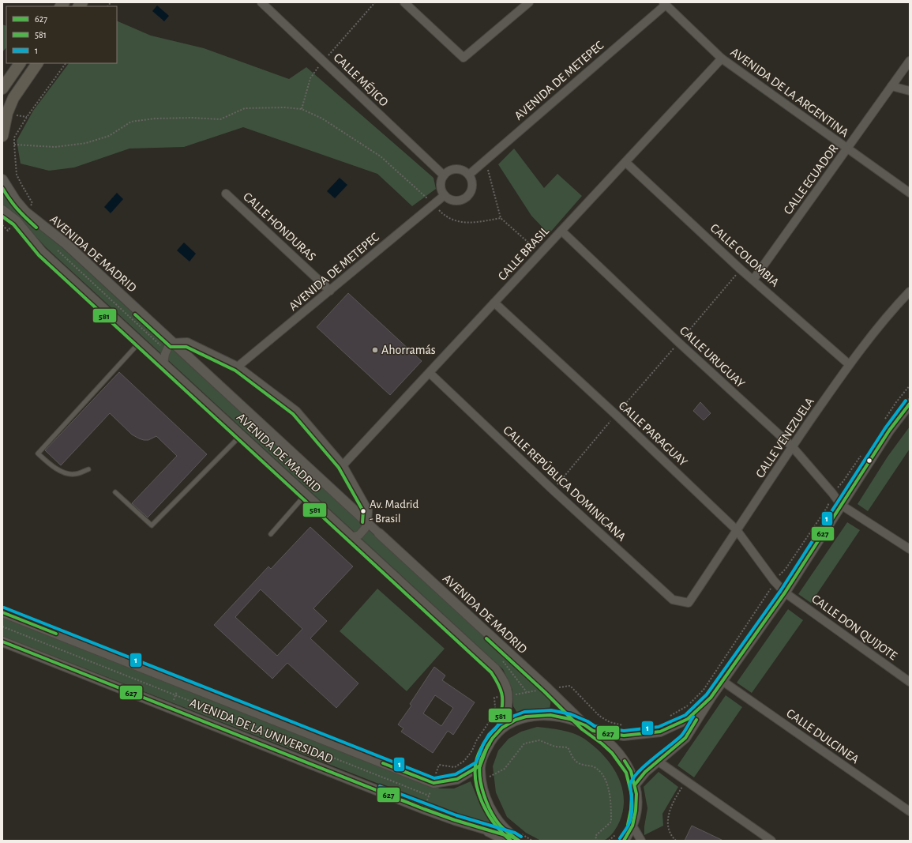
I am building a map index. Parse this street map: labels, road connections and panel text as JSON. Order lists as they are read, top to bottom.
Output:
{
  "streets": {
    "street": [
      "CALLE MÉJICO",
      "AVENIDA DE METEPEC",
      "AVENIDA DE LA ARGENTINA",
      "CALLE ECUADOR",
      "CALLE HONDURAS",
      "AVENIDA DE MADRID",
      "CALLE BRASIL",
      "CALLE COLOMBIA",
      "CALLE URUGUAY",
      "CALLE PARAGUAY",
      "CALLE VENEZUELA",
      "CALLE REPÚBLICA DOMINICANA",
      "CALLE DON QUIJOTE",
      "AVENIDA DE LA UNIVERSIDAD",
      "CALLE DULCINEA"
    ]
  },
  "crossings": [
    ["CALLE MÉJICO", "AVENIDA DE METEPEC"],
    ["AVENIDA DE METEPEC", "AVENIDA DE LA ARGENTINA"],
    ["AVENIDA DE METEPEC", "CALLE HONDURAS"],
    ["AVENIDA DE LA ARGENTINA", "CALLE ECUADOR"],
    ["AVENIDA DE LA ARGENTINA", "CALLE BRASIL"],
    ["CALLE ECUADOR", "CALLE COLOMBIA"],
    ["CALLE BRASIL", "CALLE COLOMBIA"],
    ["CALLE BRASIL", "CALLE URUGUAY"],
    ["CALLE BRASIL", "CALLE PARAGUAY"],
    ["CALLE BRASIL", "CALLE REPÚBLICA DOMINICANA"],
    ["CALLE COLOMBIA", "CALLE VENEZUELA"],
    ["CALLE URUGUAY", "CALLE VENEZUELA"],
    ["CALLE PARAGUAY", "CALLE VENEZUELA"],
    ["CALLE PARAGUAY", "CALLE DON QUIJOTE"],
    ["CALLE VENEZUELA", "CALLE REPÚBLICA DOMINICANA"]
  ],
  "places": ["Ahorramás", "Av. Madrid - Brasil"],
  "lines": ["transit line 581", "transit line 1", "transit line 627"],
  "legend": ["627", "581", "1"]
}
